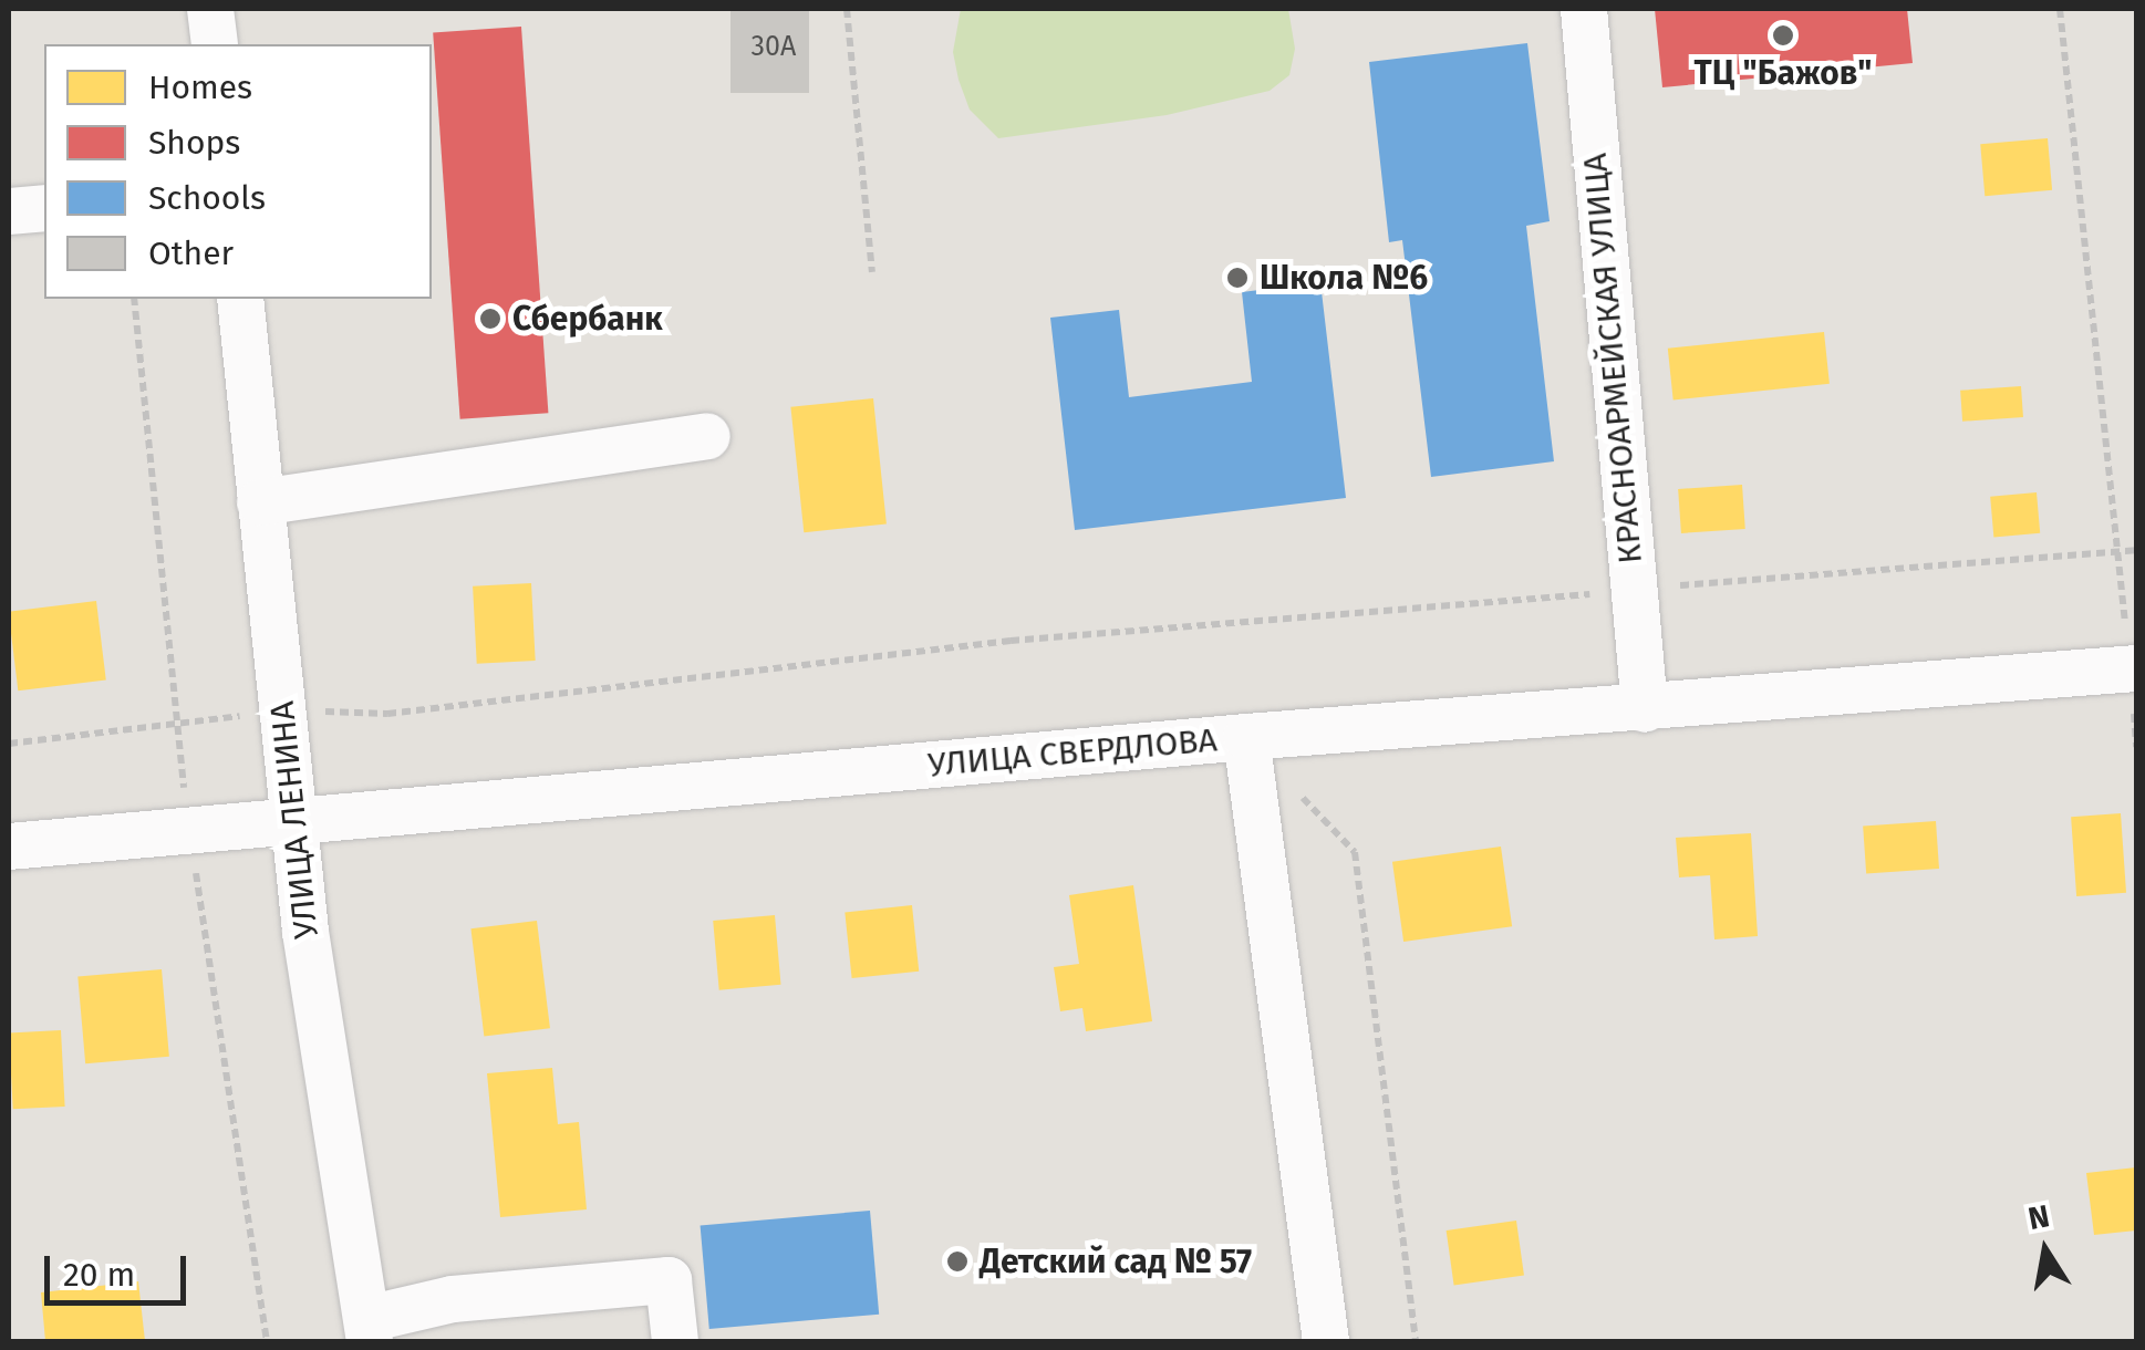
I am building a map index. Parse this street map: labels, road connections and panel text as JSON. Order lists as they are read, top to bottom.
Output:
{
  "streets": {
    "street": ["КРАСНОАРМЕЙСКАЯ УЛИЦА", "УЛИЦА СВЕРДЛОВА", "УЛИЦА ЛЕНИНА"]
  },
  "crossings": [
    ["КРАСНОАРМЕЙСКАЯ УЛИЦА", "УЛИЦА СВЕРДЛОВА"],
    ["УЛИЦА СВЕРДЛОВА", "УЛИЦА ЛЕНИНА"]
  ],
  "places": [
    "ТЦ \"Бажов\"",
    "Школа №6",
    "Сбербанк",
    "Детский сад № 57"
  ],
  "house_numbers": ["30А"],
  "legend": [
    "Homes",
    "Shops",
    "Schools",
    "Other"
  ],
  "scale_bar": "20 m",
  "north": "top"
}
